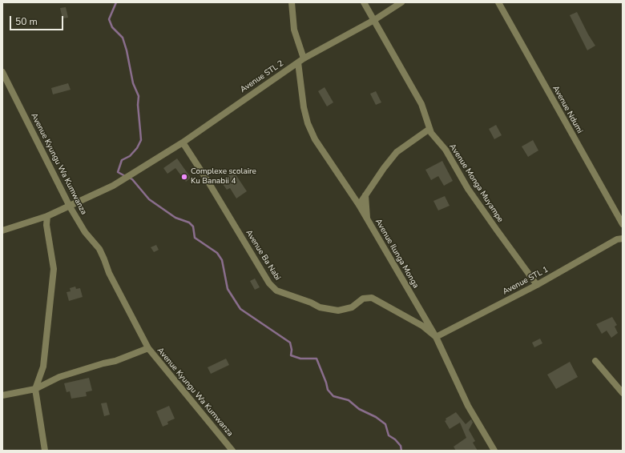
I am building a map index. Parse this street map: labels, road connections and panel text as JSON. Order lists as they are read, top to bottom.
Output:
{
  "streets": {
    "street": [
      "Avenue STL 2",
      "Avenue Ndumi",
      "Avenue Kyungu Wa Kumwanza",
      "Avenue Monga Muyampe",
      "Avenue Ilunga Monga",
      "Avenue Ba Nabi",
      "Avenue STL 1"
    ]
  },
  "crossings": [
    ["Avenue STL 2", "Avenue Kyungu Wa Kumwanza"],
    ["Avenue STL 2", "Avenue Monga Muyampe"],
    ["Avenue STL 2", "Avenue Ilunga Monga"],
    ["Avenue STL 2", "Avenue Ba Nabi"],
    ["Avenue Monga Muyampe", "Avenue STL 1"],
    ["Avenue Ilunga Monga", "Avenue Ba Nabi"],
    ["Avenue Ilunga Monga", "Avenue STL 1"],
    ["Avenue Ba Nabi", "Avenue STL 1"]
  ],
  "places": ["Complexe scolaire Ku Banabii 4"],
  "scale_bar": "50 m"
}
